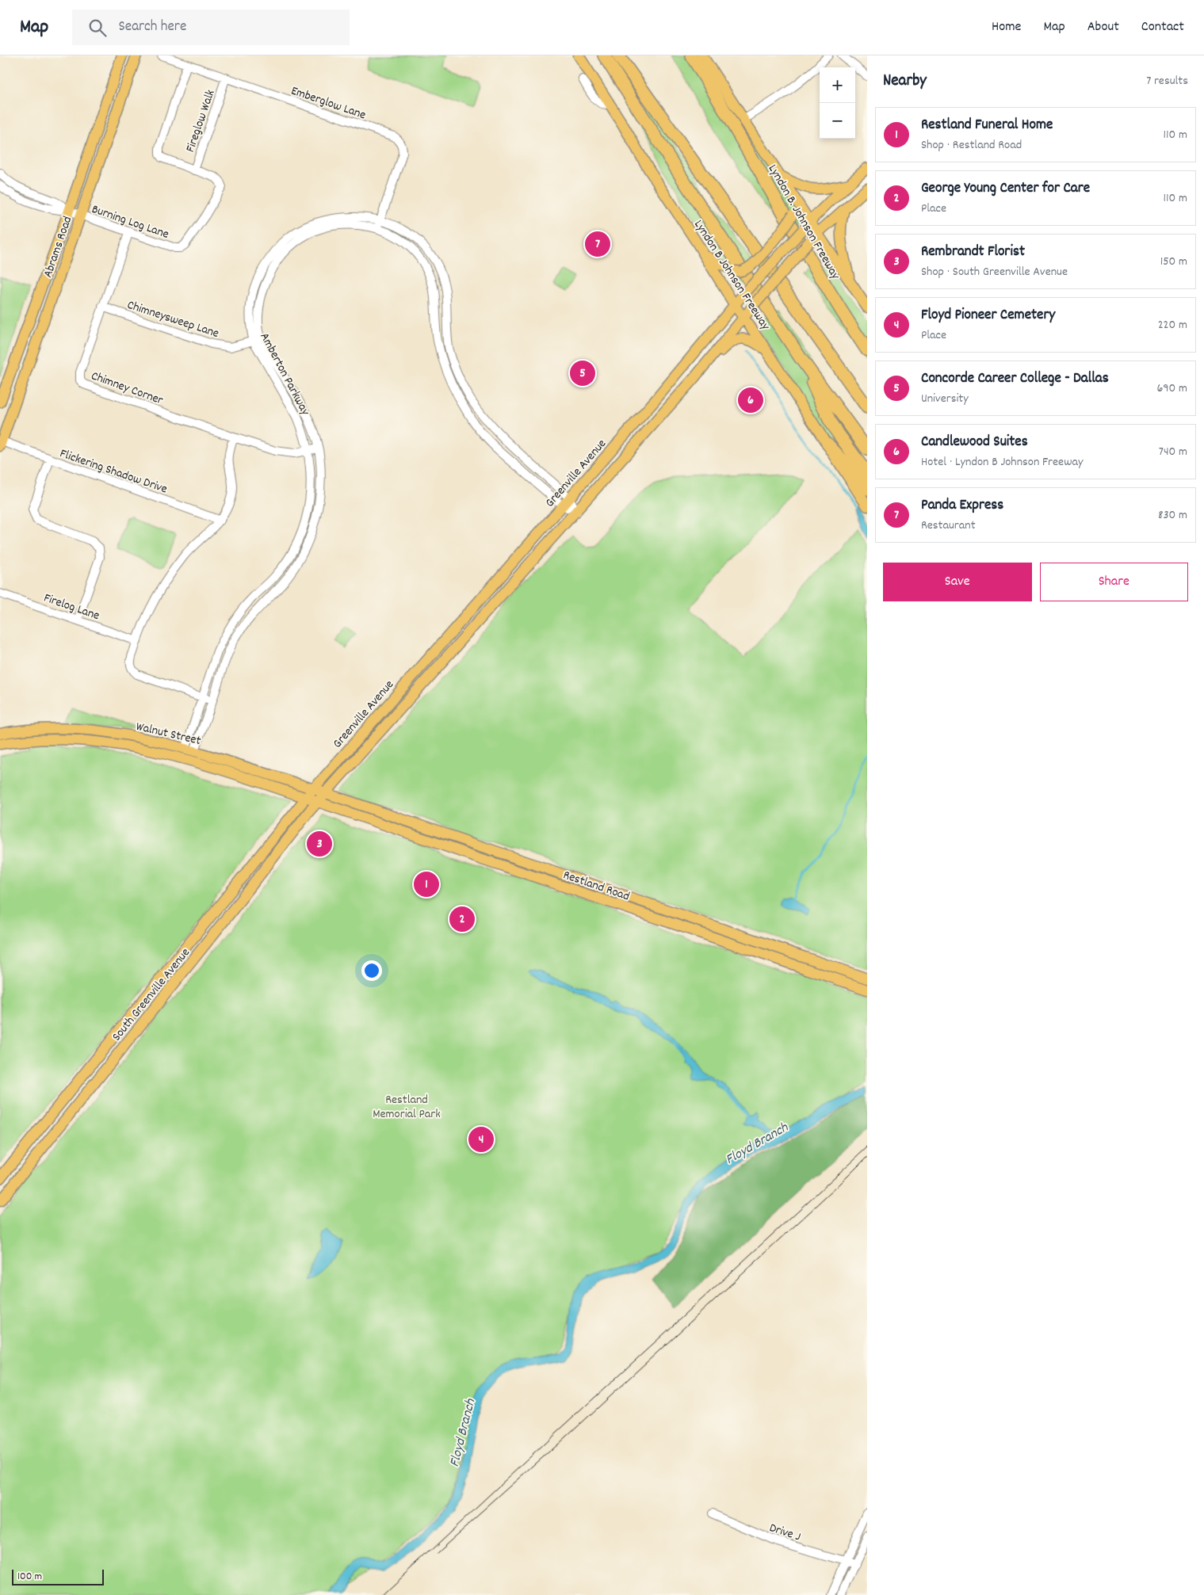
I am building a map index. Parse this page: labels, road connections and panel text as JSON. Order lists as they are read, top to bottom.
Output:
{
  "streets": {
    "highway": ["Lyndon B. Johnson Freeway"],
    "main road": [
      "Abrams Road",
      "Lyndon B Johnson Freeway",
      "Greenville Avenue",
      "Walnut Street",
      "Restland Road",
      "South Greenville Avenue"
    ],
    "street": [
      "Emberglow Lane",
      "Fireglow Walk",
      "Burning Log Lane",
      "Chimneysweep Lane",
      "Amberton Parkway",
      "Chimney Corner",
      "Flickering Shadow Drive",
      "Firelog Lane",
      "Drive J"
    ]
  },
  "crossings": [
    ["Emberglow Lane", "Fireglow Walk"],
    ["Emberglow Lane", "Burning Log Lane"],
    ["Emberglow Lane", "Amberton Parkway"],
    ["Fireglow Walk", "Burning Log Lane"],
    ["Burning Log Lane", "Abrams Road"],
    ["Burning Log Lane", "Chimney Corner"],
    ["Abrams Road", "Flickering Shadow Drive"],
    ["Lyndon B Johnson Freeway", "Greenville Avenue"],
    ["Chimneysweep Lane", "Amberton Parkway"],
    ["Chimneysweep Lane", "Chimney Corner"],
    ["Amberton Parkway", "Chimney Corner"],
    ["Amberton Parkway", "Greenville Avenue"],
    ["Amberton Parkway", "Walnut Street"],
    ["Greenville Avenue", "Walnut Street"],
    ["Greenville Avenue", "Restland Road"],
    ["Greenville Avenue", "South Greenville Avenue"],
    ["Walnut Street", "Restland Road"],
    ["Walnut Street", "South Greenville Avenue"],
    ["Restland Road", "South Greenville Avenue"]
  ],
  "water": ["Floyd Branch"],
  "parks": ["Restland Memorial Park"],
  "scale_bar": "100 m",
  "page": {
    "header": "Map",
    "search": "Search here",
    "nav": [
      "Home",
      "Map",
      "About",
      "Contact"
    ],
    "heading": ["Nearby", "7 results"],
    "map_buttons": ["+", "−"],
    "list": [
      {
        "mark": "1",
        "name": "Restland Funeral Home",
        "note": "Shop · Restland Road",
        "value": "110 m"
      },
      {
        "mark": "2",
        "name": "George Young Center for Care",
        "note": "Place",
        "value": "110 m"
      },
      {
        "mark": "3",
        "name": "Rembrandt Florist",
        "note": "Shop · South Greenville Avenue",
        "value": "150 m"
      },
      {
        "mark": "4",
        "name": "Floyd Pioneer Cemetery",
        "note": "Place",
        "value": "220 m"
      },
      {
        "mark": "5",
        "name": "Concorde Career College - Dallas",
        "note": "University",
        "value": "690 m"
      },
      {
        "mark": "6",
        "name": "Candlewood Suites",
        "note": "Hotel · Lyndon B Johnson Freeway",
        "value": "740 m"
      },
      {
        "mark": "7",
        "name": "Panda Express",
        "note": "Restaurant",
        "value": "830 m"
      }
    ],
    "pins": [
      "7",
      "5",
      "6",
      "3",
      "1",
      "2",
      "4"
    ],
    "buttons": ["Save", "Share"],
    "scale": "100 m"
  }
}
